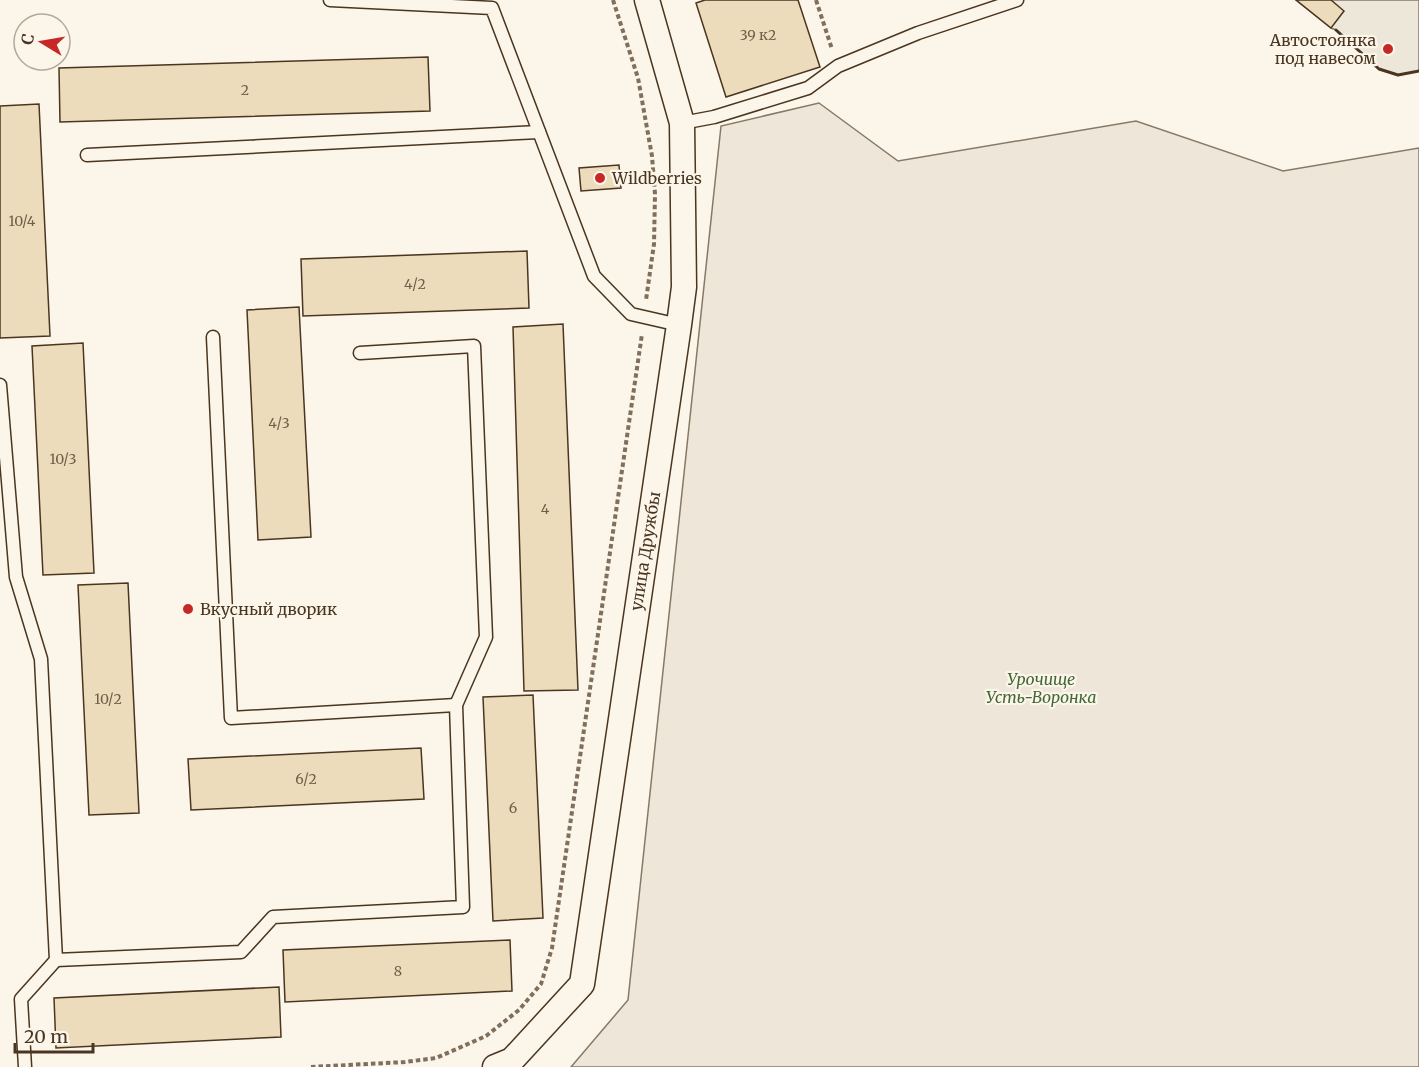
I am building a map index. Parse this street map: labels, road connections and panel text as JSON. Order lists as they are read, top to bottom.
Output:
{
  "streets": {
    "street": ["улица Дружбы"]
  },
  "parks": ["Урочище Усть-Воронка"],
  "places": ["Автостоянка под навесом", "Wildberries", "Вкусный дворик"],
  "house_numbers": [
    "39 к2",
    "2",
    "10/4",
    "4/2",
    "4/3",
    "10/3",
    "4",
    "10/2",
    "6/2",
    "6",
    "8"
  ],
  "scale_bar": "20 m",
  "north": "left"
}
